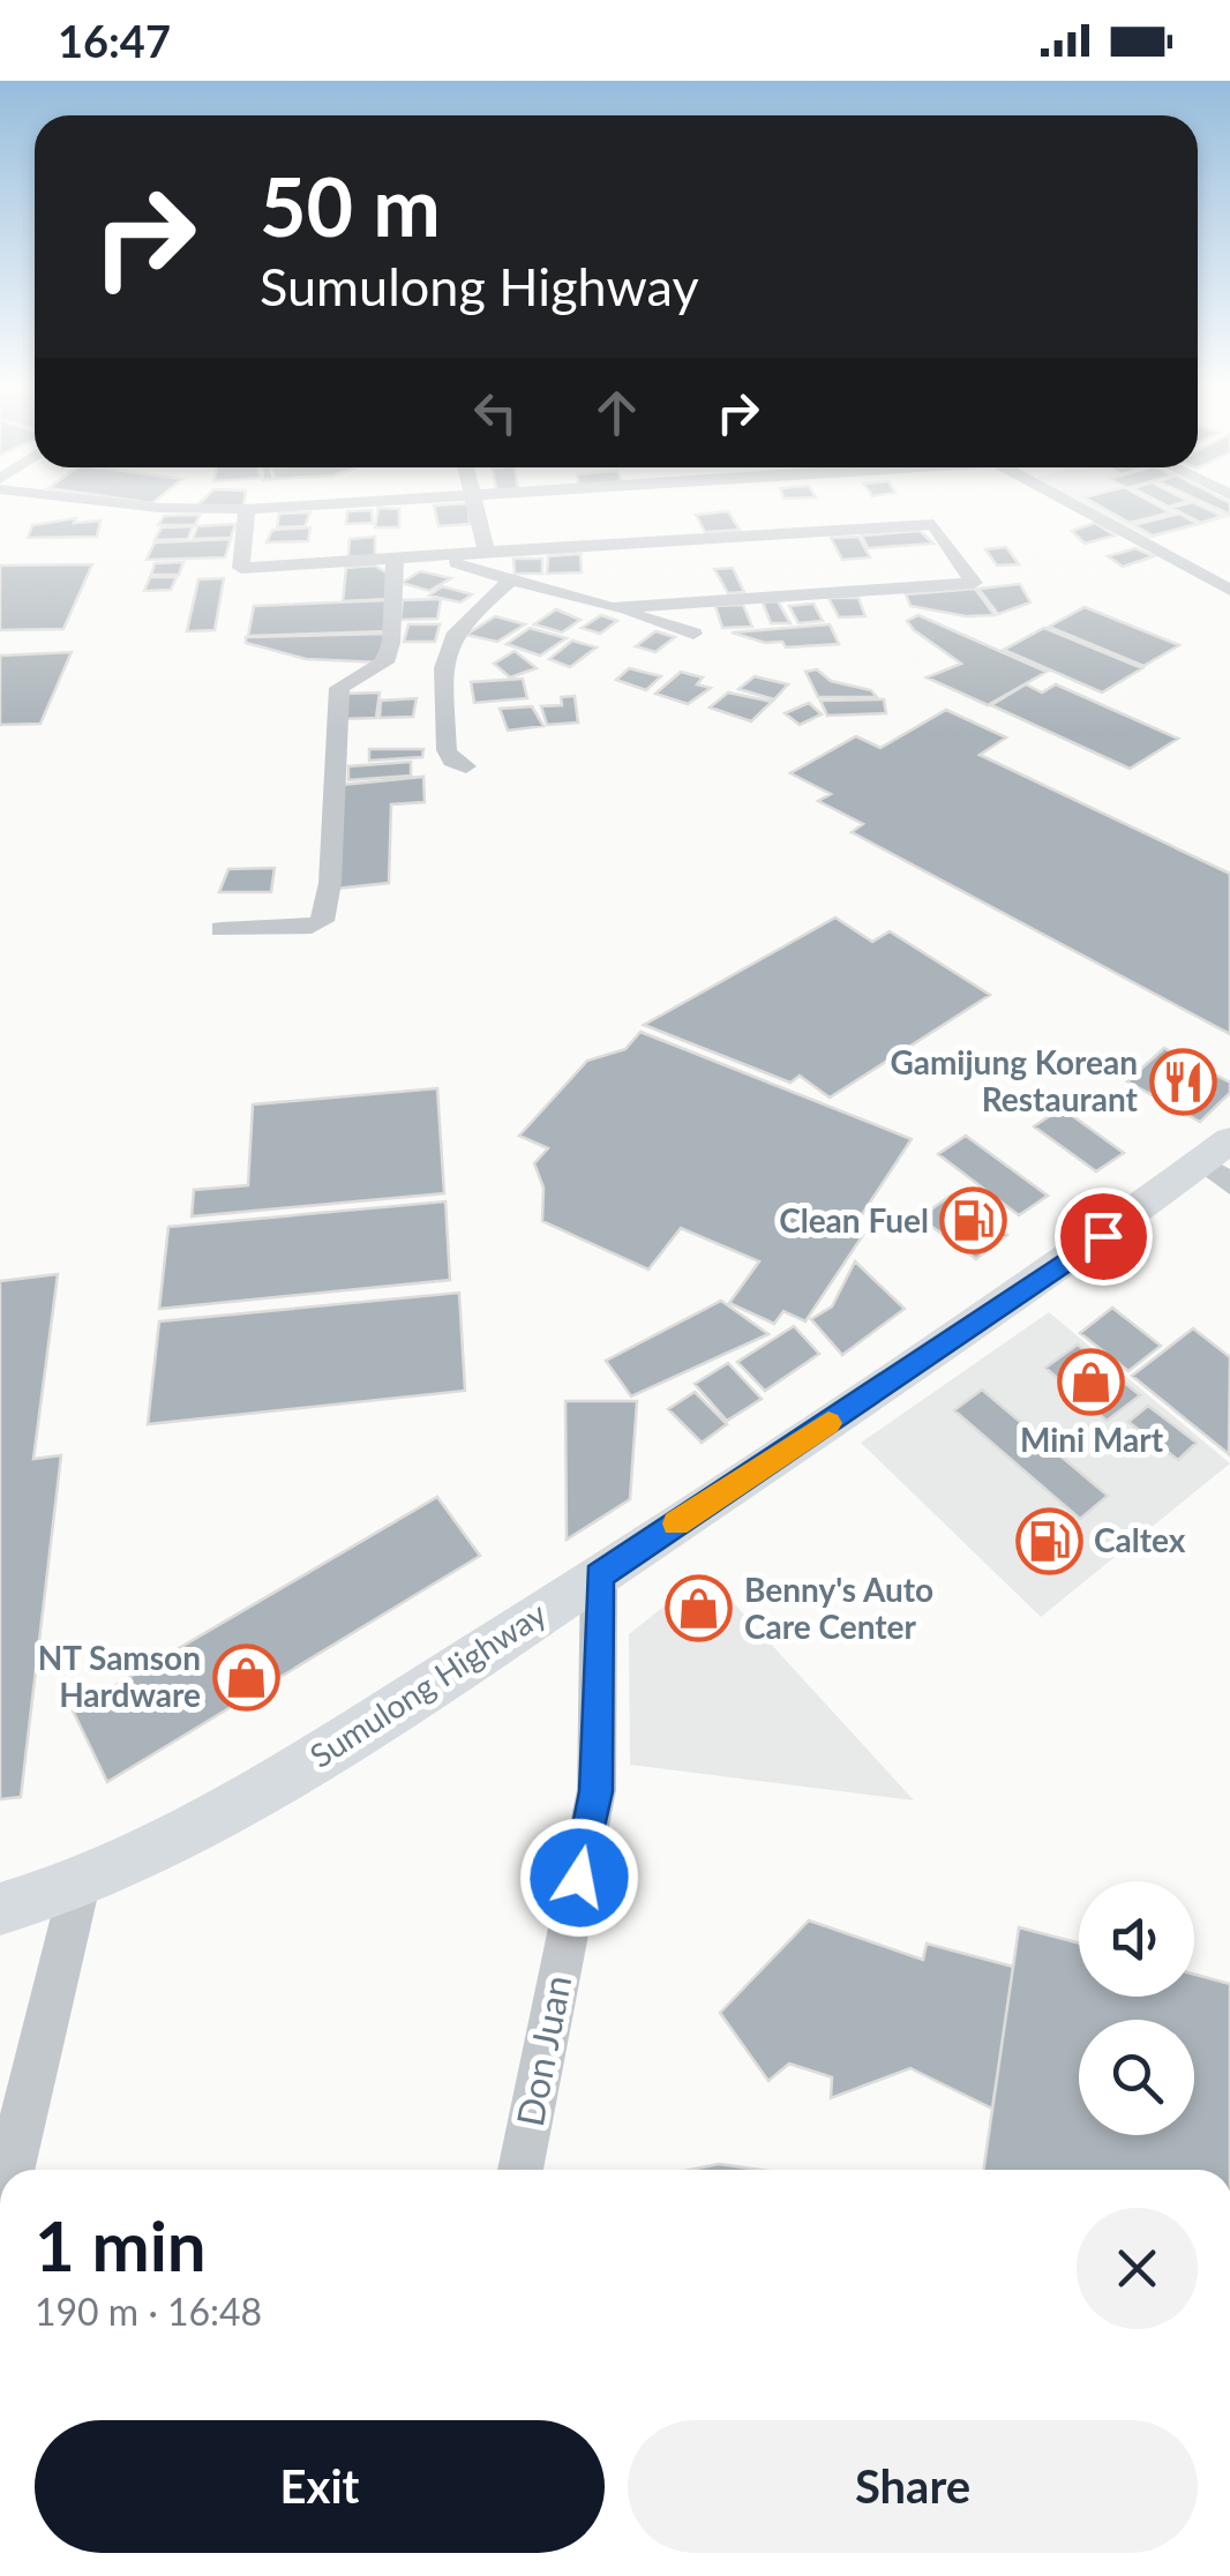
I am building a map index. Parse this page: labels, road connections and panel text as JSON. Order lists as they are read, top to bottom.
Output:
{
  "streets": {
    "main road": ["Sumulong Highway"],
    "street": ["Don Juan"]
  },
  "crossings": [
    ["Sumulong Highway", "Don Juan"]
  ],
  "places": {
    "restaurant": ["Gamijung Korean Restaurant"],
    "fuel station": ["Clean Fuel", "Caltex"],
    "shop": ["Mini Mart", "Benny's Auto Care Center", "NT Samson Hardware"]
  },
  "page": {
    "status": "16:47",
    "turn": ["50 m", "Sumulong Highway"],
    "heading": ["1 min", "190 m · 16:48"],
    "buttons": ["Exit", "Share"]
  }
}
